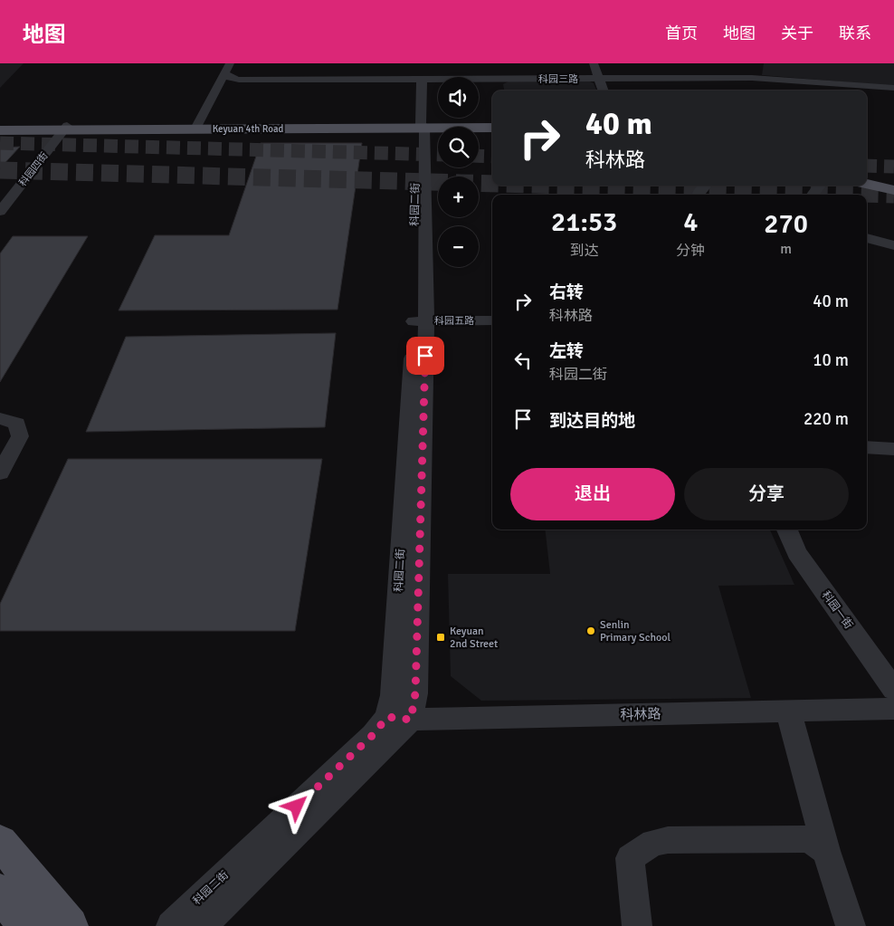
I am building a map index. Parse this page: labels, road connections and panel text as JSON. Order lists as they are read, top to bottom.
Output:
{
  "streets": {
    "main road": ["Keyuan 4th Road"],
    "street": [
      "科园三路",
      "科园四街",
      "科园二街",
      "科园五路",
      "科园一街",
      "科林路"
    ]
  },
  "crossings": [
    ["科园三路", "科园二街"],
    ["Keyuan 4th Road", "科园四街"],
    ["Keyuan 4th Road", "科园二街"],
    ["科园二街", "科园五路"],
    ["科园二街", "科林路"]
  ],
  "places": {
    "other": ["Senlin Primary School"],
    "transit": ["Keyuan 2nd Street"]
  },
  "page": {
    "header": "地图",
    "nav": [
      "首页",
      "地图",
      "关于",
      "联系"
    ],
    "map_buttons": ["+", "−"],
    "turn": ["40 m", "科林路"],
    "eta": [
      "21:53",
      "到达",
      "4",
      "分钟",
      "270",
      "m"
    ],
    "list": [
      {
        "name": "右转",
        "note": "科林路",
        "value": "40 m"
      },
      {
        "name": "左转",
        "note": "科园二街",
        "value": "10 m"
      },
      {
        "name": "到达目的地",
        "value": "220 m"
      }
    ],
    "buttons": ["退出", "分享"]
  }
}
